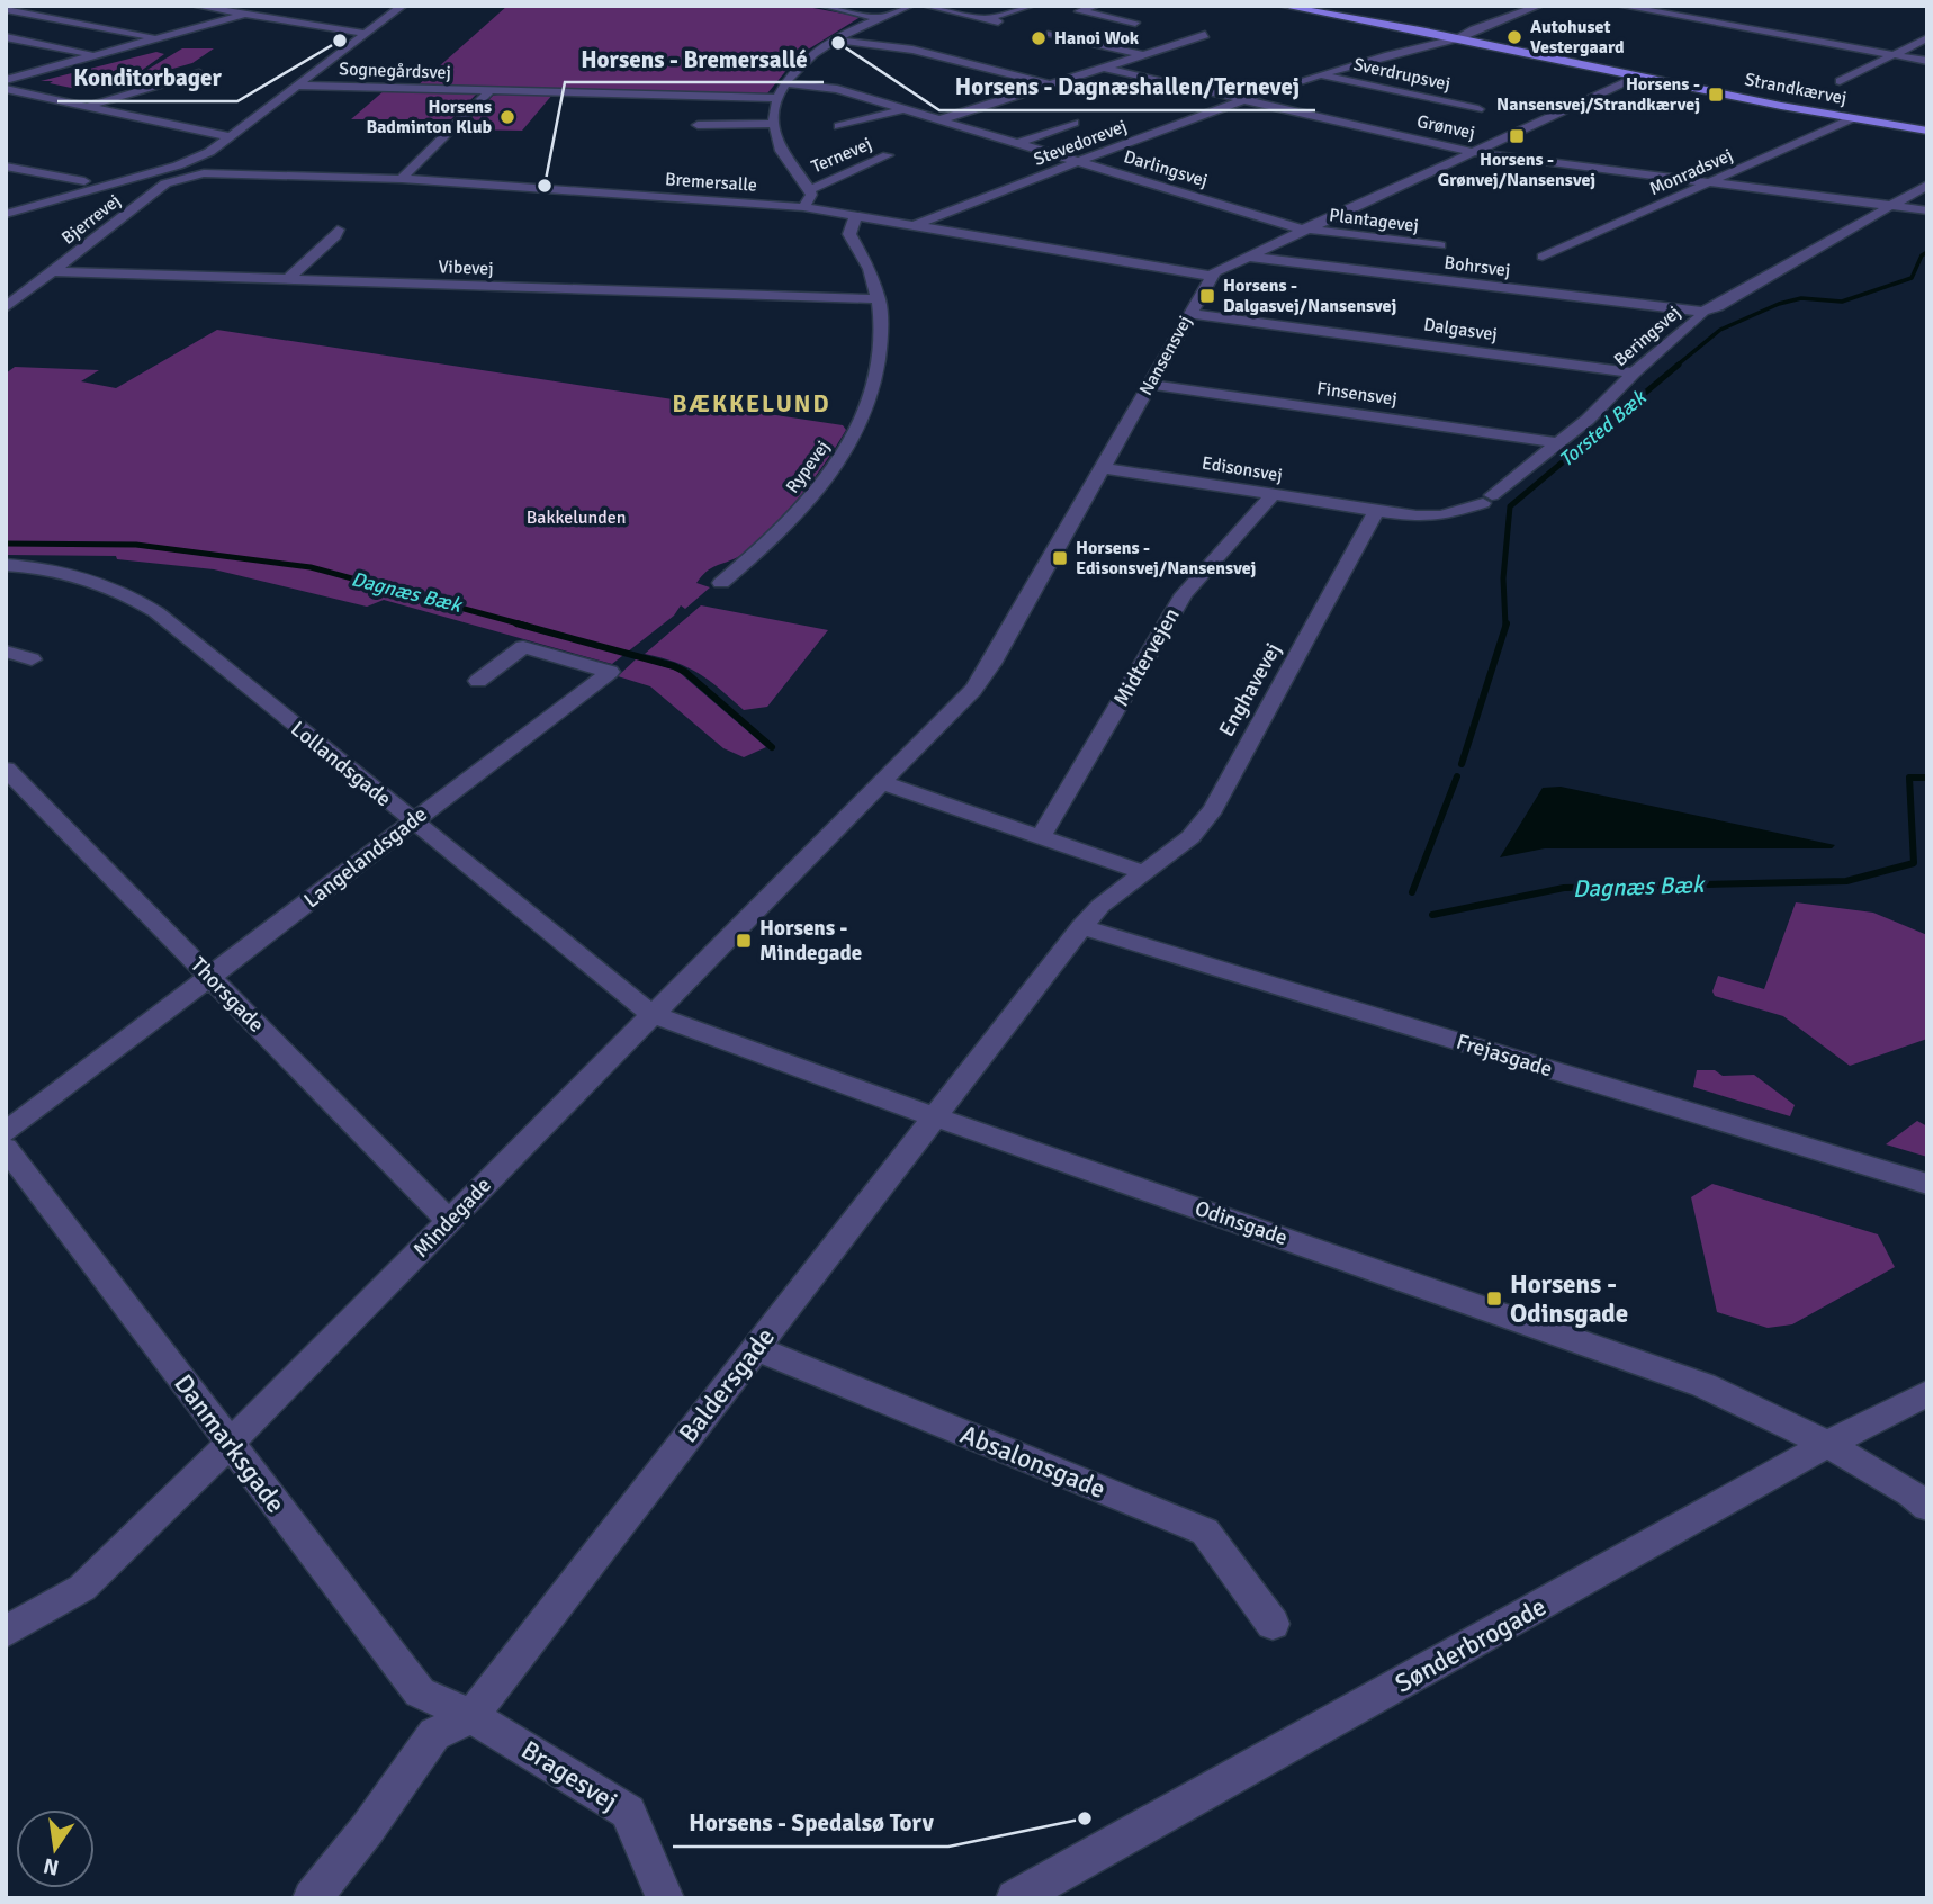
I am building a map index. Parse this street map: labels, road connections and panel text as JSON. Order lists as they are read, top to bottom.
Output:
{
  "streets": {
    "main road": ["Strandkærvej"],
    "street": [
      "Sognegårdsvej",
      "Sverdrupsvej",
      "Grønvej",
      "Stevedorevej",
      "Ternevej",
      "Darlingsvej",
      "Monradsvej",
      "Bremersalle",
      "Bjerrevej",
      "Plantagevej",
      "Bohrsvej",
      "Vibevej",
      "Dalgasvej",
      "Beringsvej",
      "Nansensvej",
      "Finsensvej",
      "Rypevej",
      "Edisonsvej",
      "Midtervejen",
      "Enghavevej",
      "Lollandsgade",
      "Langelandsgade",
      "Thorsgade",
      "Frejasgade",
      "Mindegade",
      "Odinsgade",
      "Baldersgade",
      "Danmarksgade",
      "Absalonsgade",
      "Sønderbrogade",
      "Bragesvej"
    ]
  },
  "crossings": [
    ["Sverdrupsvej", "Stevedorevej"],
    ["Strandkærvej", "Stevedorevej"],
    ["Strandkærvej", "Monradsvej"],
    ["Grønvej", "Stevedorevej"],
    ["Grønvej", "Monradsvej"],
    ["Grønvej", "Beringsvej"],
    ["Stevedorevej", "Darlingsvej"],
    ["Stevedorevej", "Bremersalle"],
    ["Ternevej", "Bremersalle"],
    ["Darlingsvej", "Plantagevej"],
    ["Bremersalle", "Bjerrevej"],
    ["Bremersalle", "Nansensvej"],
    ["Bremersalle", "Rypevej"],
    ["Bjerrevej", "Vibevej"],
    ["Bohrsvej", "Beringsvej"],
    ["Vibevej", "Rypevej"],
    ["Dalgasvej", "Beringsvej"],
    ["Dalgasvej", "Nansensvej"],
    ["Beringsvej", "Finsensvej"],
    ["Beringsvej", "Edisonsvej"],
    ["Beringsvej", "Enghavevej"],
    ["Nansensvej", "Finsensvej"],
    ["Nansensvej", "Edisonsvej"],
    ["Nansensvej", "Mindegade"],
    ["Edisonsvej", "Midtervejen"],
    ["Edisonsvej", "Enghavevej"],
    ["Enghavevej", "Baldersgade"],
    ["Lollandsgade", "Langelandsgade"],
    ["Lollandsgade", "Mindegade"],
    ["Lollandsgade", "Odinsgade"],
    ["Langelandsgade", "Thorsgade"],
    ["Thorsgade", "Mindegade"],
    ["Frejasgade", "Baldersgade"],
    ["Mindegade", "Odinsgade"],
    ["Mindegade", "Danmarksgade"],
    ["Odinsgade", "Baldersgade"],
    ["Odinsgade", "Sønderbrogade"],
    ["Baldersgade", "Danmarksgade"],
    ["Baldersgade", "Absalonsgade"],
    ["Baldersgade", "Bragesvej"],
    ["Danmarksgade", "Bragesvej"]
  ],
  "districts": ["BÆKKELUND"],
  "water": ["Torsted Bæk", "Dagnæs Bæk"],
  "parks": ["Bakkelunden"],
  "places": {
    "other": [
      "Autohuset Vestergaard",
      "Hanoi Wok",
      "Konditorbager",
      "Horsens - Dagnæshallen/Ternevej",
      "Horsens Badminton Klub",
      "Horsens - Bremersallé",
      "Horsens - Spedalsø Torv"
    ],
    "transit": [
      "Horsens - Nansensvej/Strandkærvej",
      "Horsens - Grønvej/Nansensvej",
      "Horsens - Dalgasvej/Nansensvej",
      "Horsens - Edisonsvej/Nansensvej",
      "Horsens - Mindegade",
      "Horsens - Odinsgade"
    ]
  },
  "north": "bottom"
}
